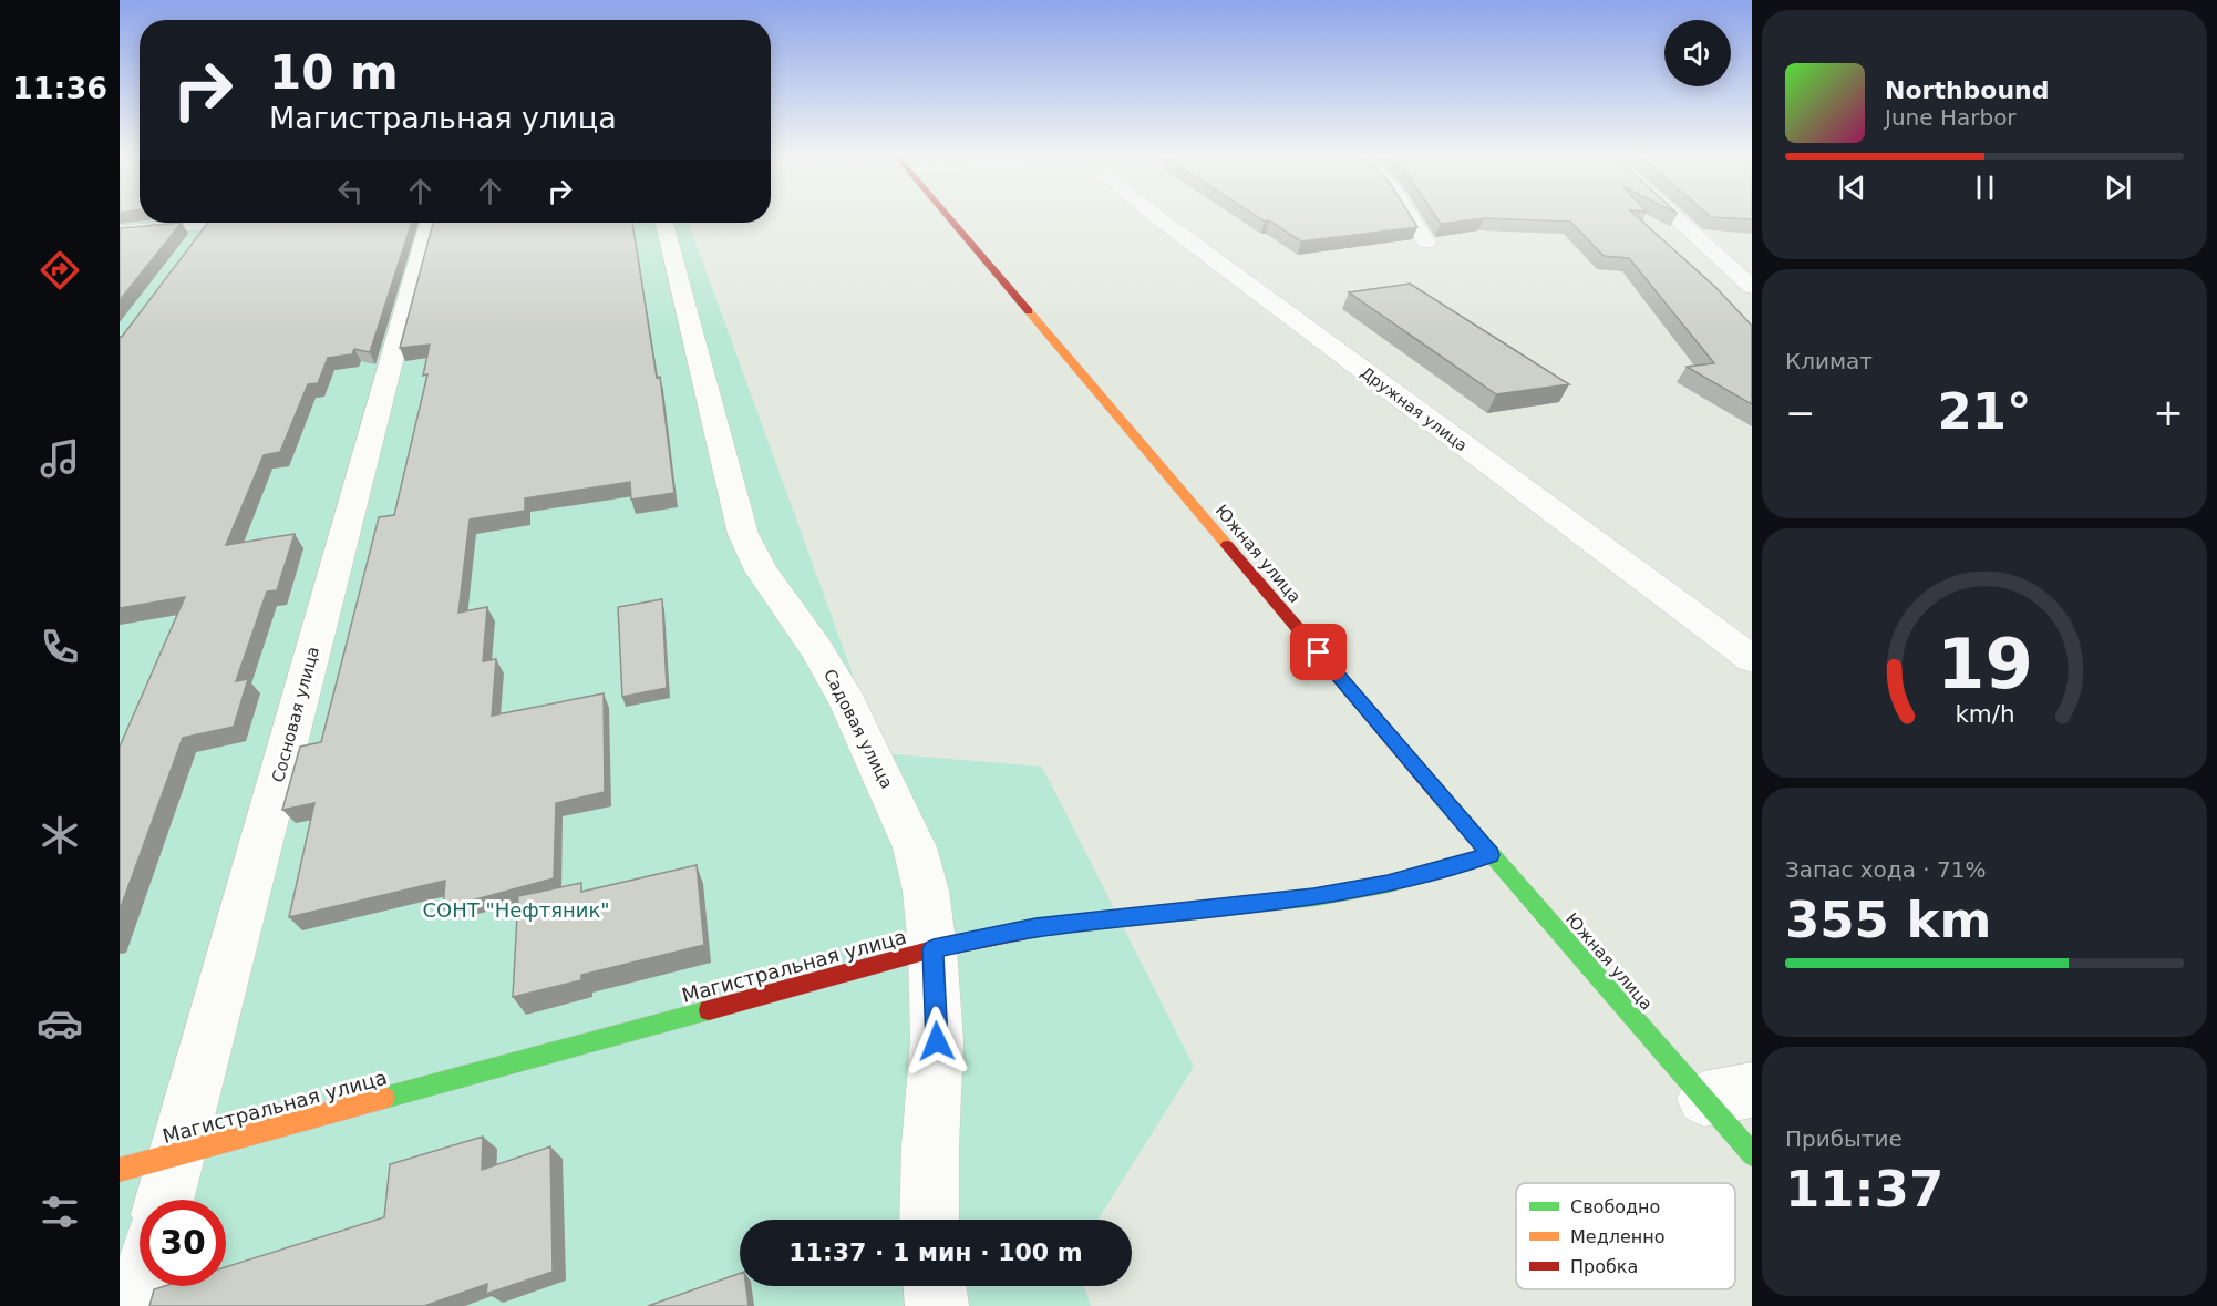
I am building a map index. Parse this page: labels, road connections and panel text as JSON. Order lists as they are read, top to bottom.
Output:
{
  "streets": {
    "street": [
      "Дружная улица",
      "Южная улица",
      "Сосновая улица",
      "Садовая улица",
      "Магистральная улица"
    ]
  },
  "crossings": [
    ["Южная улица", "Магистральная улица"],
    ["Сосновая улица", "Магистральная улица"],
    ["Садовая улица", "Магистральная улица"]
  ],
  "parks": ["СОНТ \"Нефтяник\""],
  "legend": ["Свободно", "Медленно", "Пробка"],
  "page": {
    "tabs": "11:36",
    "turn": ["10 m", "Магистральная улица"],
    "song": ["Northbound", "June Harbor"],
    "tile": [
      "Климат",
      ["Запас хода · 71%", "355 km"],
      ["Прибытие", "11:37"]
    ],
    "heat": ["−", "21°", "+"],
    "limit": "30",
    "trip": "11:37 · 1 мин · 100 m",
    "gauge": ["19", "km/h"]
  }
}
